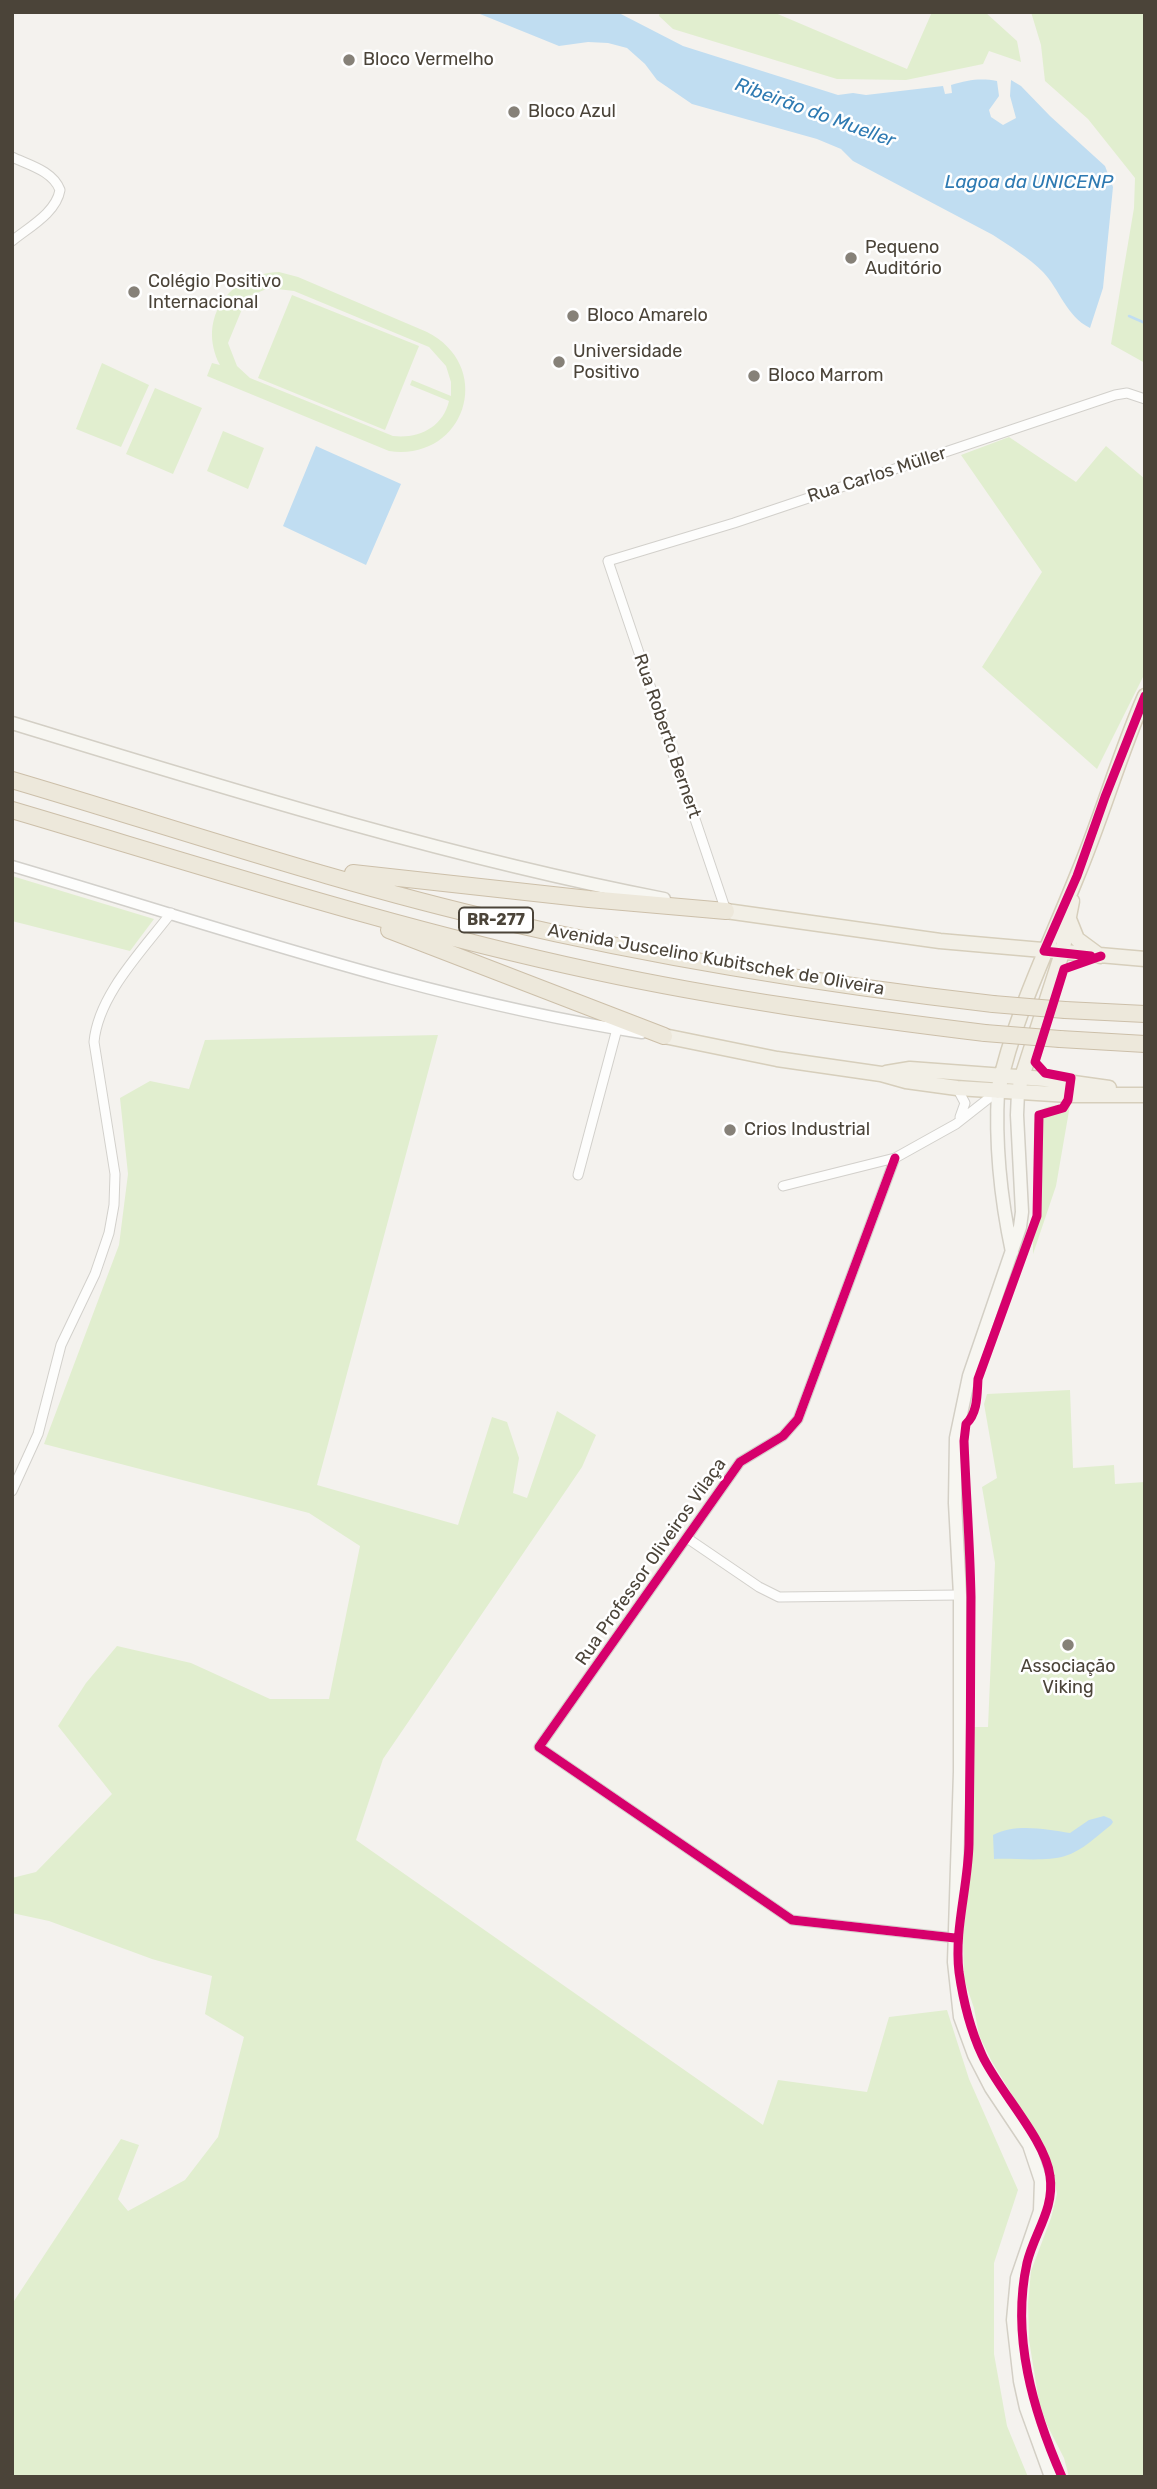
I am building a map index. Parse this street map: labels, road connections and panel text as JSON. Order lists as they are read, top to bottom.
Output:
{
  "streets": {
    "highway": ["BR-277", "Avenida Juscelino Kubitschek de Oliveira"],
    "street": ["Rua Carlos Müller", "Rua Roberto Bernert", "Rua Professor Oliveiros Vilaça"]
  },
  "crossings": [
    ["Rua Carlos Müller", "Rua Roberto Bernert"]
  ],
  "water": ["Ribeirão do Mueller", "Lagoa da UNICENP"],
  "places": [
    "Bloco Vermelho",
    "Bloco Azul",
    "Pequeno Auditório",
    "Colégio Positivo Internacional",
    "Bloco Amarelo",
    "Universidade Positivo",
    "Bloco Marrom",
    "Crios Industrial",
    "Associação Viking"
  ]
}
